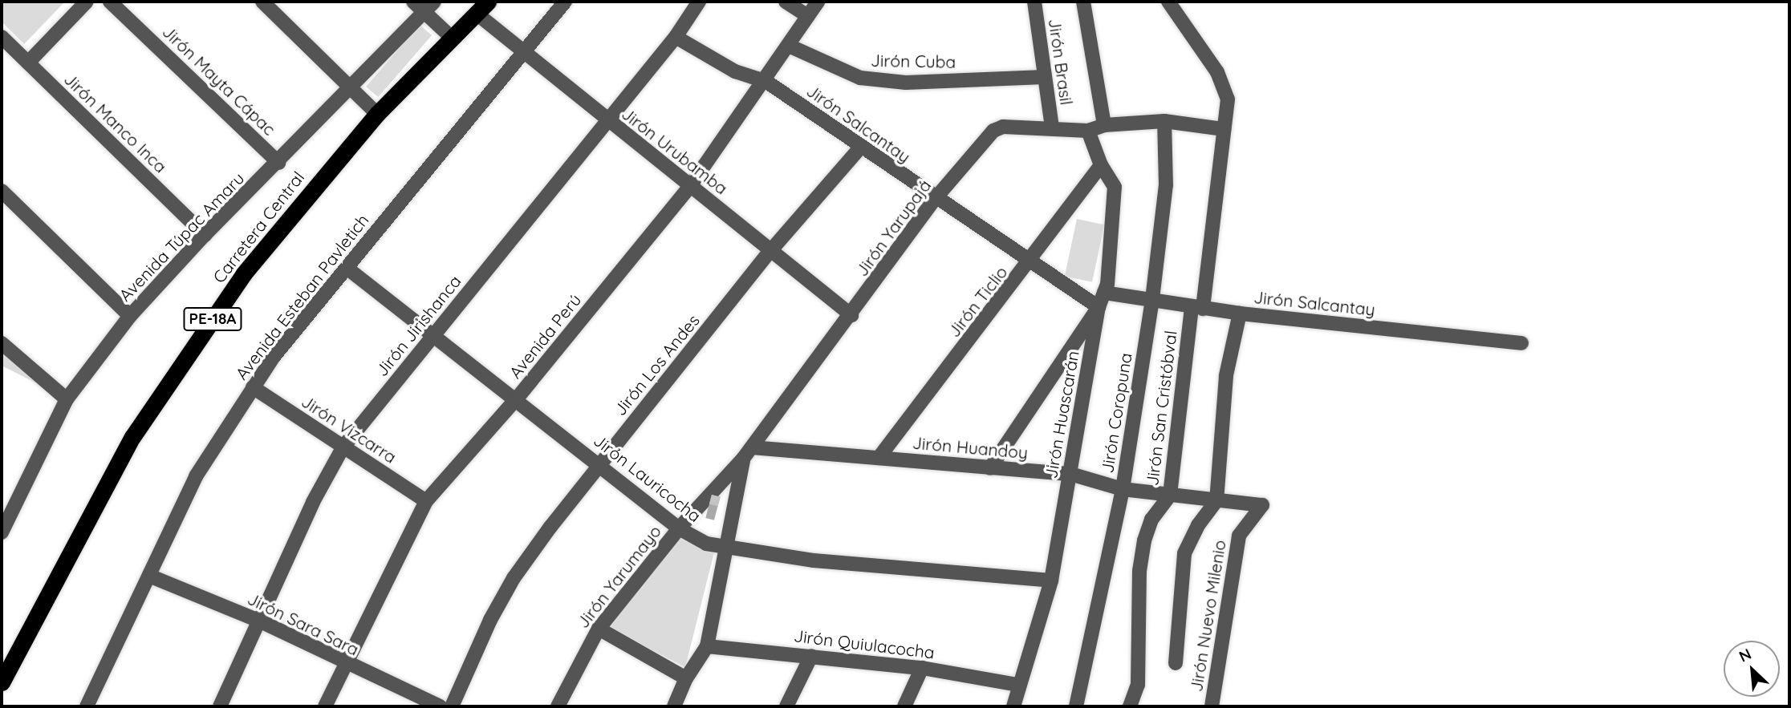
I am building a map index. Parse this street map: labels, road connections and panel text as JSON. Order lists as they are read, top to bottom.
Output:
{
  "streets": {
    "highway": ["Carretera Central", "PE-18A"],
    "street": [
      "Jirón Cuba",
      "Jirón Brasil",
      "Jirón Mayta Cápac",
      "Jirón Manco Inca",
      "Jirón Salcantay",
      "Jirón Urubamba",
      "Jirón Yarupajá",
      "Avenida Túpac Amaru",
      "Avenida Esteban Pavletich",
      "Jirón Ticlio",
      "Jirón Jirishanca",
      "Avenida Perú",
      "Jirón Los Andes",
      "Jirón San Cristóbval",
      "Jirón Coropuna",
      "Jirón Huascarán",
      "Jirón Vizcarra",
      "Jirón Huandoy",
      "Jirón Lauricocha",
      "Jirón Yarumayo",
      "Jirón Nuevo Milenio",
      "Jirón Sara Sara",
      "Jirón Quiulacocha"
    ]
  },
  "crossings": [
    ["Jirón Cuba", "Jirón Brasil"],
    ["Jirón Cuba", "Avenida Perú"],
    ["Jirón Brasil", "Jirón Yarupajá"],
    ["Jirón Mayta Cápac", "Avenida Túpac Amaru"],
    ["Jirón Manco Inca", "Avenida Túpac Amaru"],
    ["Jirón Salcantay", "Jirón Yarupajá"],
    ["Jirón Salcantay", "Jirón Ticlio"],
    ["Jirón Salcantay", "Jirón Jirishanca"],
    ["Jirón Salcantay", "Avenida Perú"],
    ["Jirón Salcantay", "Jirón Los Andes"],
    ["Jirón Salcantay", "Jirón San Cristóbval"],
    ["Jirón Salcantay", "Jirón Coropuna"],
    ["Jirón Salcantay", "Jirón Huascarán"],
    ["Jirón Urubamba", "Carretera Central"],
    ["Jirón Urubamba", "Jirón Yarupajá"],
    ["Jirón Urubamba", "Avenida Esteban Pavletich"],
    ["Jirón Urubamba", "Jirón Jirishanca"],
    ["Jirón Urubamba", "Avenida Perú"],
    ["Jirón Urubamba", "Jirón Los Andes"],
    ["Jirón Yarupajá", "Jirón San Cristóbval"],
    ["Jirón Yarupajá", "Jirón Coropuna"],
    ["Jirón Yarupajá", "Jirón Huascarán"],
    ["Jirón Yarupajá", "Jirón Huandoy"],
    ["Jirón Yarupajá", "Jirón Lauricocha"],
    ["Jirón Yarupajá", "Jirón Yarumayo"],
    ["Avenida Esteban Pavletich", "Jirón Vizcarra"],
    ["Avenida Esteban Pavletich", "Jirón Lauricocha"],
    ["Avenida Esteban Pavletich", "Jirón Sara Sara"],
    ["Jirón Ticlio", "Jirón Huascarán"],
    ["Jirón Ticlio", "Jirón Huandoy"],
    ["Jirón Jirishanca", "Jirón Vizcarra"],
    ["Jirón Jirishanca", "Jirón Lauricocha"],
    ["Jirón Jirishanca", "Jirón Sara Sara"],
    ["Avenida Perú", "Jirón Vizcarra"],
    ["Avenida Perú", "Jirón Lauricocha"],
    ["Avenida Perú", "Jirón Sara Sara"],
    ["Jirón Los Andes", "Jirón Lauricocha"],
    ["Jirón San Cristóbval", "Jirón Huandoy"],
    ["Jirón Coropuna", "Jirón Huandoy"],
    ["Jirón Huascarán", "Jirón Huandoy"],
    ["Jirón Huascarán", "Jirón Lauricocha"],
    ["Jirón Huascarán", "Jirón Quiulacocha"],
    ["Jirón Huandoy", "Jirón Nuevo Milenio"],
    ["Jirón Lauricocha", "Jirón Yarumayo"]
  ],
  "north": "top left"
}
